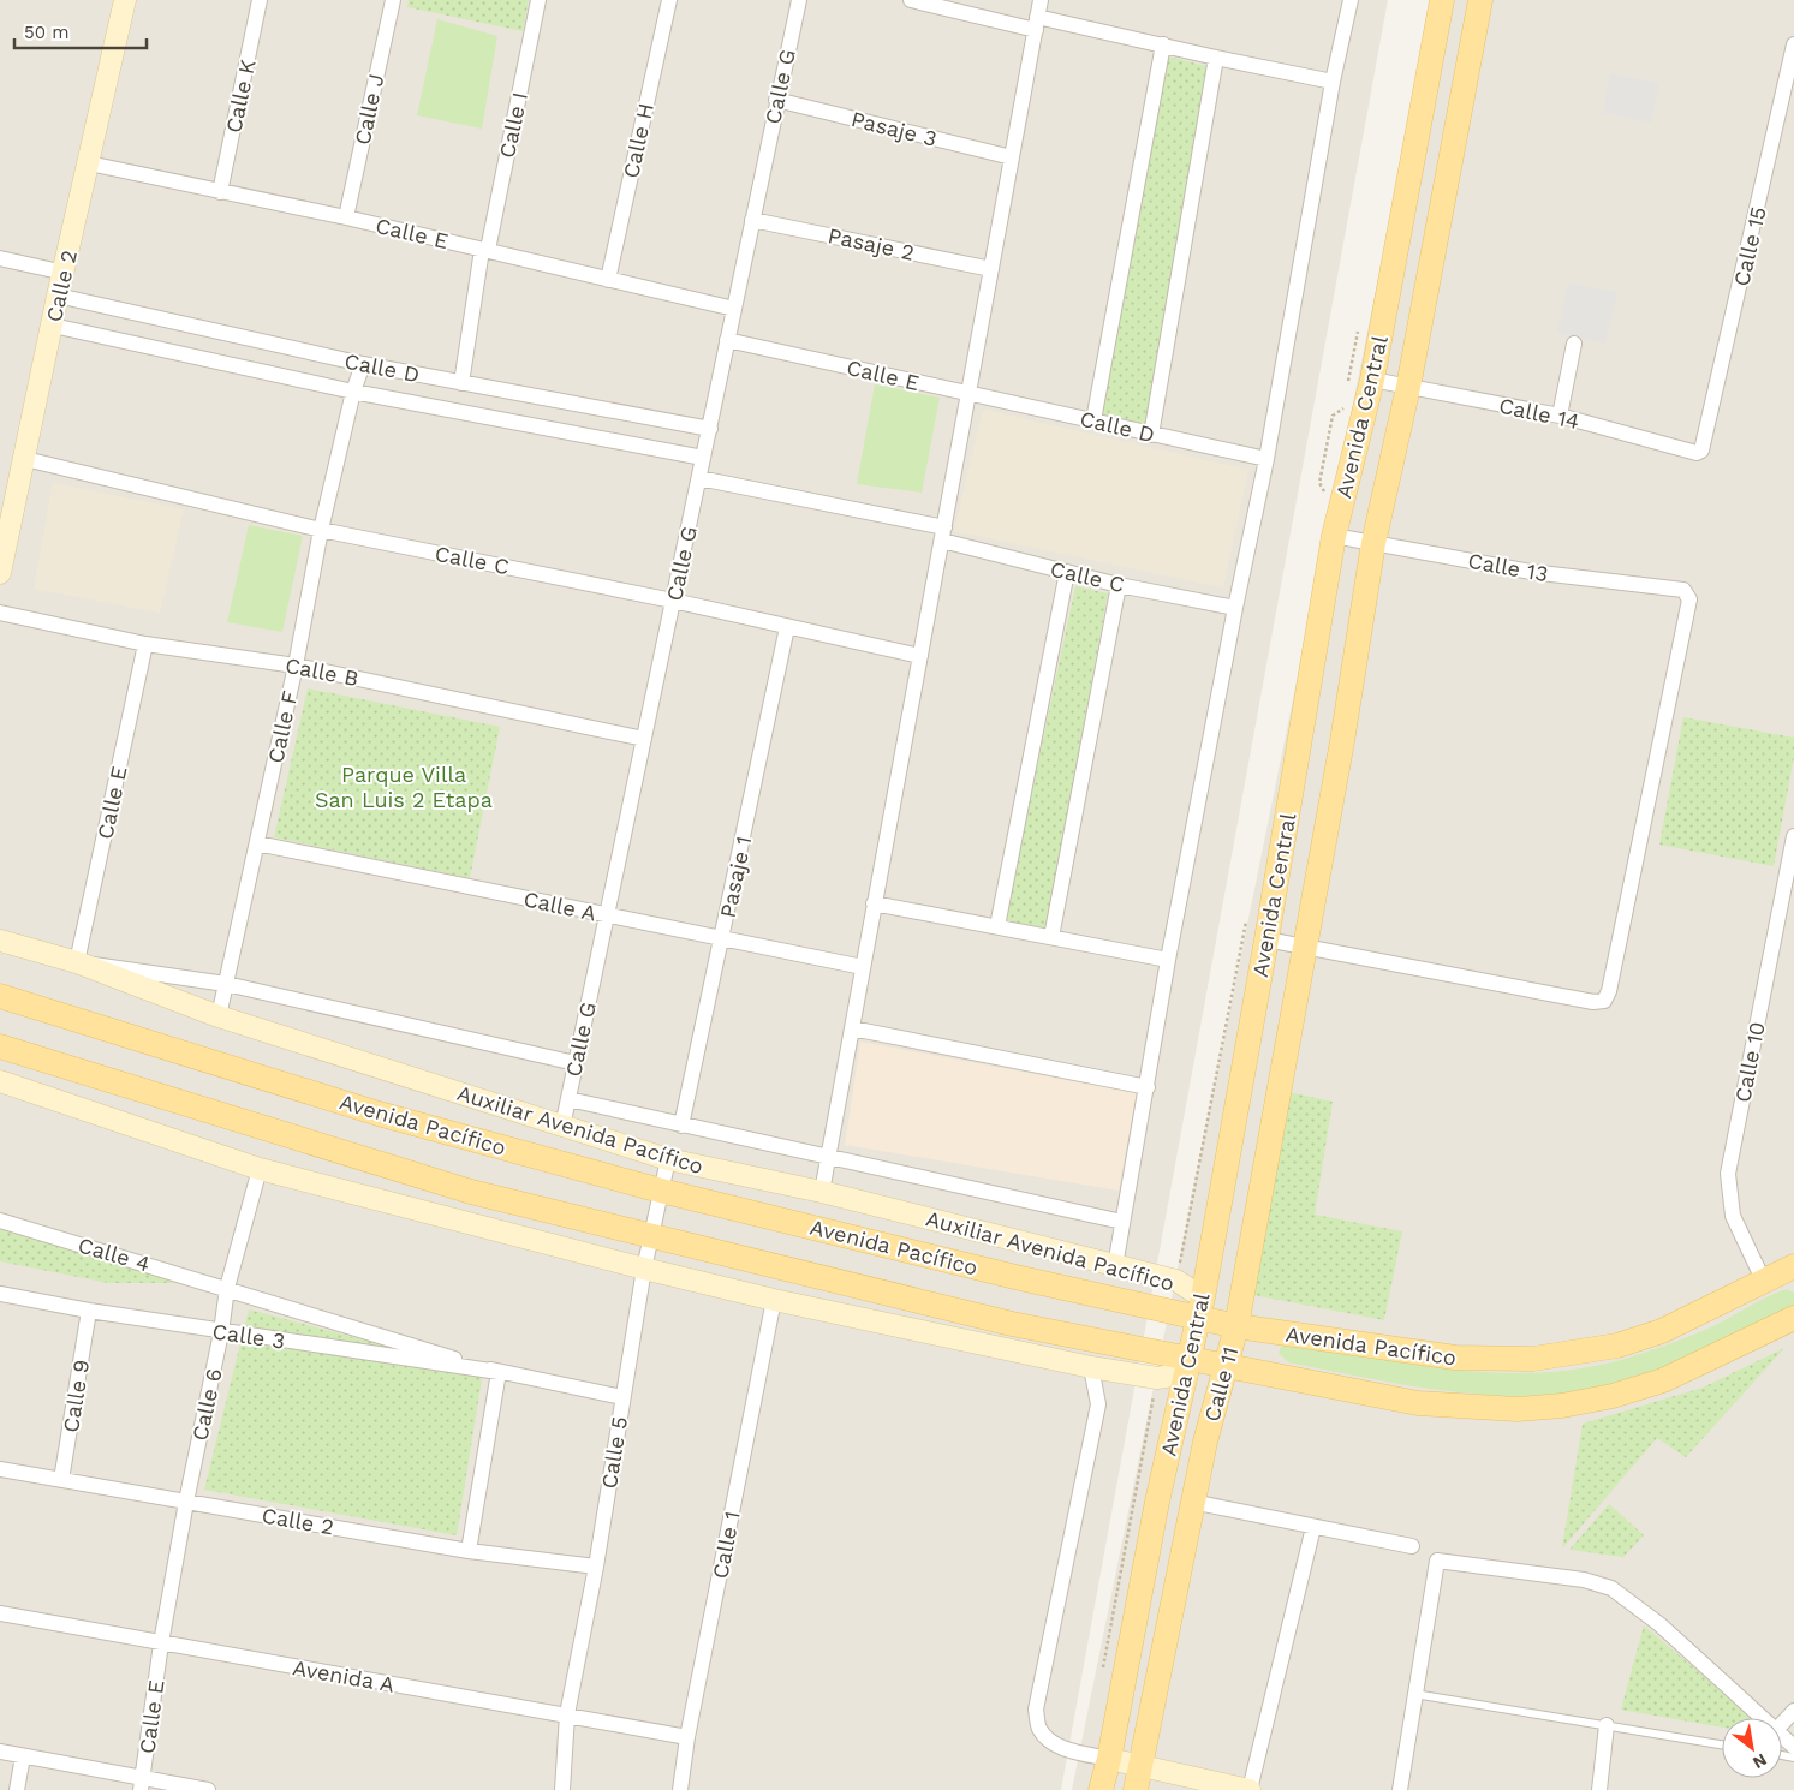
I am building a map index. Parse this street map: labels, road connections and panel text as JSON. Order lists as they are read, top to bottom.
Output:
{
  "streets": {
    "main road": [
      "Calle 2",
      "Avenida Central",
      "Avenida Pacífico",
      "Auxiliar Avenida Pacífico",
      "Calle 11"
    ],
    "street": [
      "Calle G",
      "Calle K",
      "Calle J",
      "Calle I",
      "Pasaje 3",
      "Calle H",
      "Calle E",
      "Pasaje 2",
      "Calle 15",
      "Calle D",
      "Calle 14",
      "Calle C",
      "Calle 13",
      "Calle B",
      "Calle F",
      "Pasaje 1",
      "Calle A",
      "Calle 10",
      "Calle 4",
      "Calle 3",
      "Calle 9",
      "Calle 6",
      "Calle 5",
      "Calle 1",
      "Avenida A"
    ]
  },
  "crossings": [
    ["Calle G", "Pasaje 3"],
    ["Calle G", "Calle E"],
    ["Calle G", "Pasaje 2"],
    ["Calle G", "Calle D"],
    ["Calle G", "Calle C"],
    ["Calle G", "Calle B"],
    ["Calle G", "Calle A"],
    ["Calle G", "Auxiliar Avenida Pacífico"],
    ["Calle K", "Calle E"],
    ["Calle J", "Calle E"],
    ["Calle I", "Calle E"],
    ["Calle I", "Calle D"],
    ["Calle H", "Calle E"],
    ["Calle E", "Calle 2"],
    ["Calle E", "Calle D"],
    ["Calle E", "Calle B"],
    ["Calle E", "Auxiliar Avenida Pacífico"],
    ["Calle E", "Calle 6"],
    ["Calle E", "Avenida A"],
    ["Calle 15", "Calle 14"],
    ["Calle 2", "Calle D"],
    ["Calle 2", "Calle C"],
    ["Calle 2", "Calle 9"],
    ["Calle 2", "Calle 6"],
    ["Calle 2", "Calle 5"],
    ["Calle D", "Calle F"],
    ["Calle 14", "Avenida Central"],
    ["Avenida Central", "Calle 13"],
    ["Avenida Central", "Avenida Pacífico"],
    ["Avenida Central", "Auxiliar Avenida Pacífico"],
    ["Avenida Central", "Calle 11"],
    ["Calle C", "Calle F"],
    ["Calle C", "Pasaje 1"],
    ["Calle B", "Calle F"],
    ["Calle F", "Calle A"],
    ["Calle F", "Auxiliar Avenida Pacífico"],
    ["Pasaje 1", "Calle A"],
    ["Calle 10", "Avenida Pacífico"],
    ["Avenida Pacífico", "Auxiliar Avenida Pacífico"],
    ["Avenida Pacífico", "Calle 11"],
    ["Avenida Pacífico", "Calle 5"],
    ["Calle 4", "Calle 3"],
    ["Calle 4", "Calle 6"],
    ["Calle 3", "Calle 9"],
    ["Calle 3", "Calle 6"],
    ["Calle 3", "Calle 5"],
    ["Calle 6", "Avenida A"],
    ["Calle 5", "Avenida A"],
    ["Calle 1", "Avenida A"]
  ],
  "parks": ["Parque Villa San Luis 2 Etapa"],
  "scale_bar": "50 m",
  "north": "bottom right"
}
